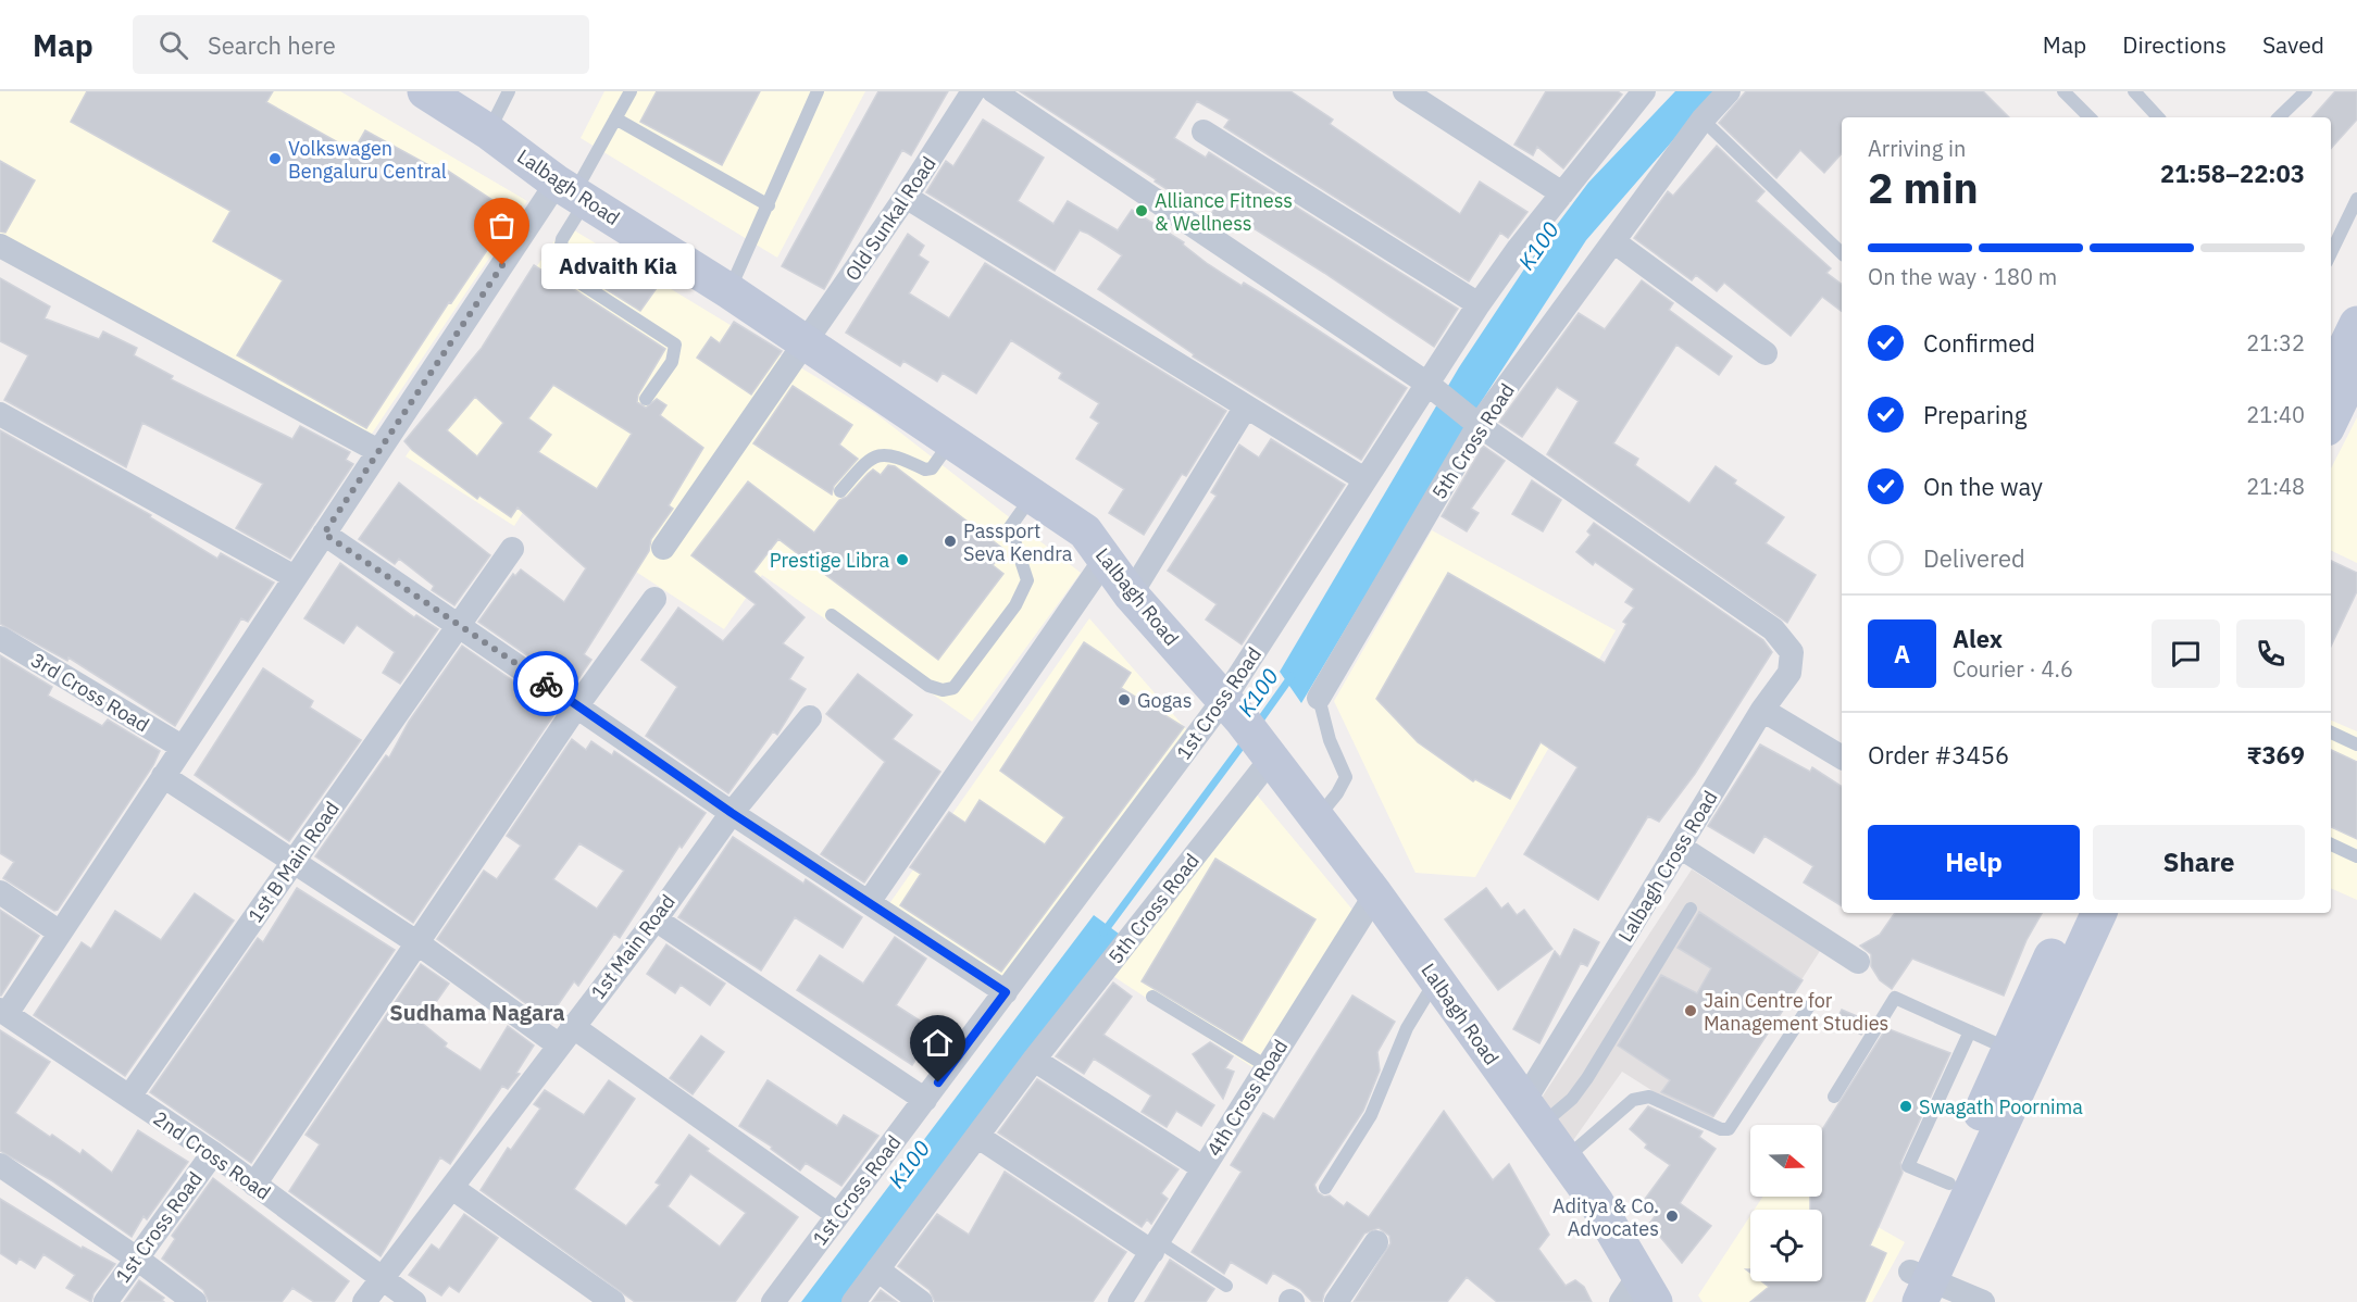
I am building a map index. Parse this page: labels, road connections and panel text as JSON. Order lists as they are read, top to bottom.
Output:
{
  "streets": {
    "main road": ["Lalbagh Road"],
    "street": [
      "Old Sunkal Road",
      "5th Cross Road",
      "3rd Cross Road",
      "1st Cross Road",
      "1st B Main Road",
      "Lalbagh Cross Road",
      "1st Main Road",
      "4th Cross Road",
      "2nd Cross Road"
    ]
  },
  "crossings": [
    ["Lalbagh Road", "Old Sunkal Road"],
    ["Lalbagh Road", "5th Cross Road"],
    ["Lalbagh Road", "1st Cross Road"],
    ["Lalbagh Road", "Lalbagh Cross Road"],
    ["Lalbagh Road", "4th Cross Road"],
    ["5th Cross Road", "Lalbagh Cross Road"],
    ["1st Cross Road", "Lalbagh Cross Road"],
    ["1st Cross Road", "2nd Cross Road"],
    ["1st B Main Road", "2nd Cross Road"],
    ["1st Main Road", "2nd Cross Road"]
  ],
  "districts": ["Sudhama Nagara"],
  "water": ["K100"],
  "places": [
    "Volkswagen Bengaluru Central",
    "Alliance Fitness & Wellness",
    "Advaith Kia",
    "Passport Seva Kendra",
    "Prestige Libra",
    "Gogas",
    "Jain Centre for Management Studies",
    "Swagath Poornima",
    "Aditya & Co. Advocates"
  ],
  "north": "right",
  "page": {
    "header": "Map",
    "search": "Search here",
    "nav": ["Map", "Directions", "Saved"],
    "heading": ["2 min", "Arriving in", "21:58–22:03"],
    "panel": [
      "Alex",
      "Courier · 4.6",
      "Order #3456",
      "₹369"
    ],
    "bar": "On the way · 180 m",
    "bubble": "Advaith Kia",
    "list": [
      ["Confirmed", "21:32"],
      ["Preparing", "21:40"],
      ["On the way", "21:48"],
      "Delivered"
    ],
    "round": "A",
    "buttons": ["Help", "Share"]
  }
}
